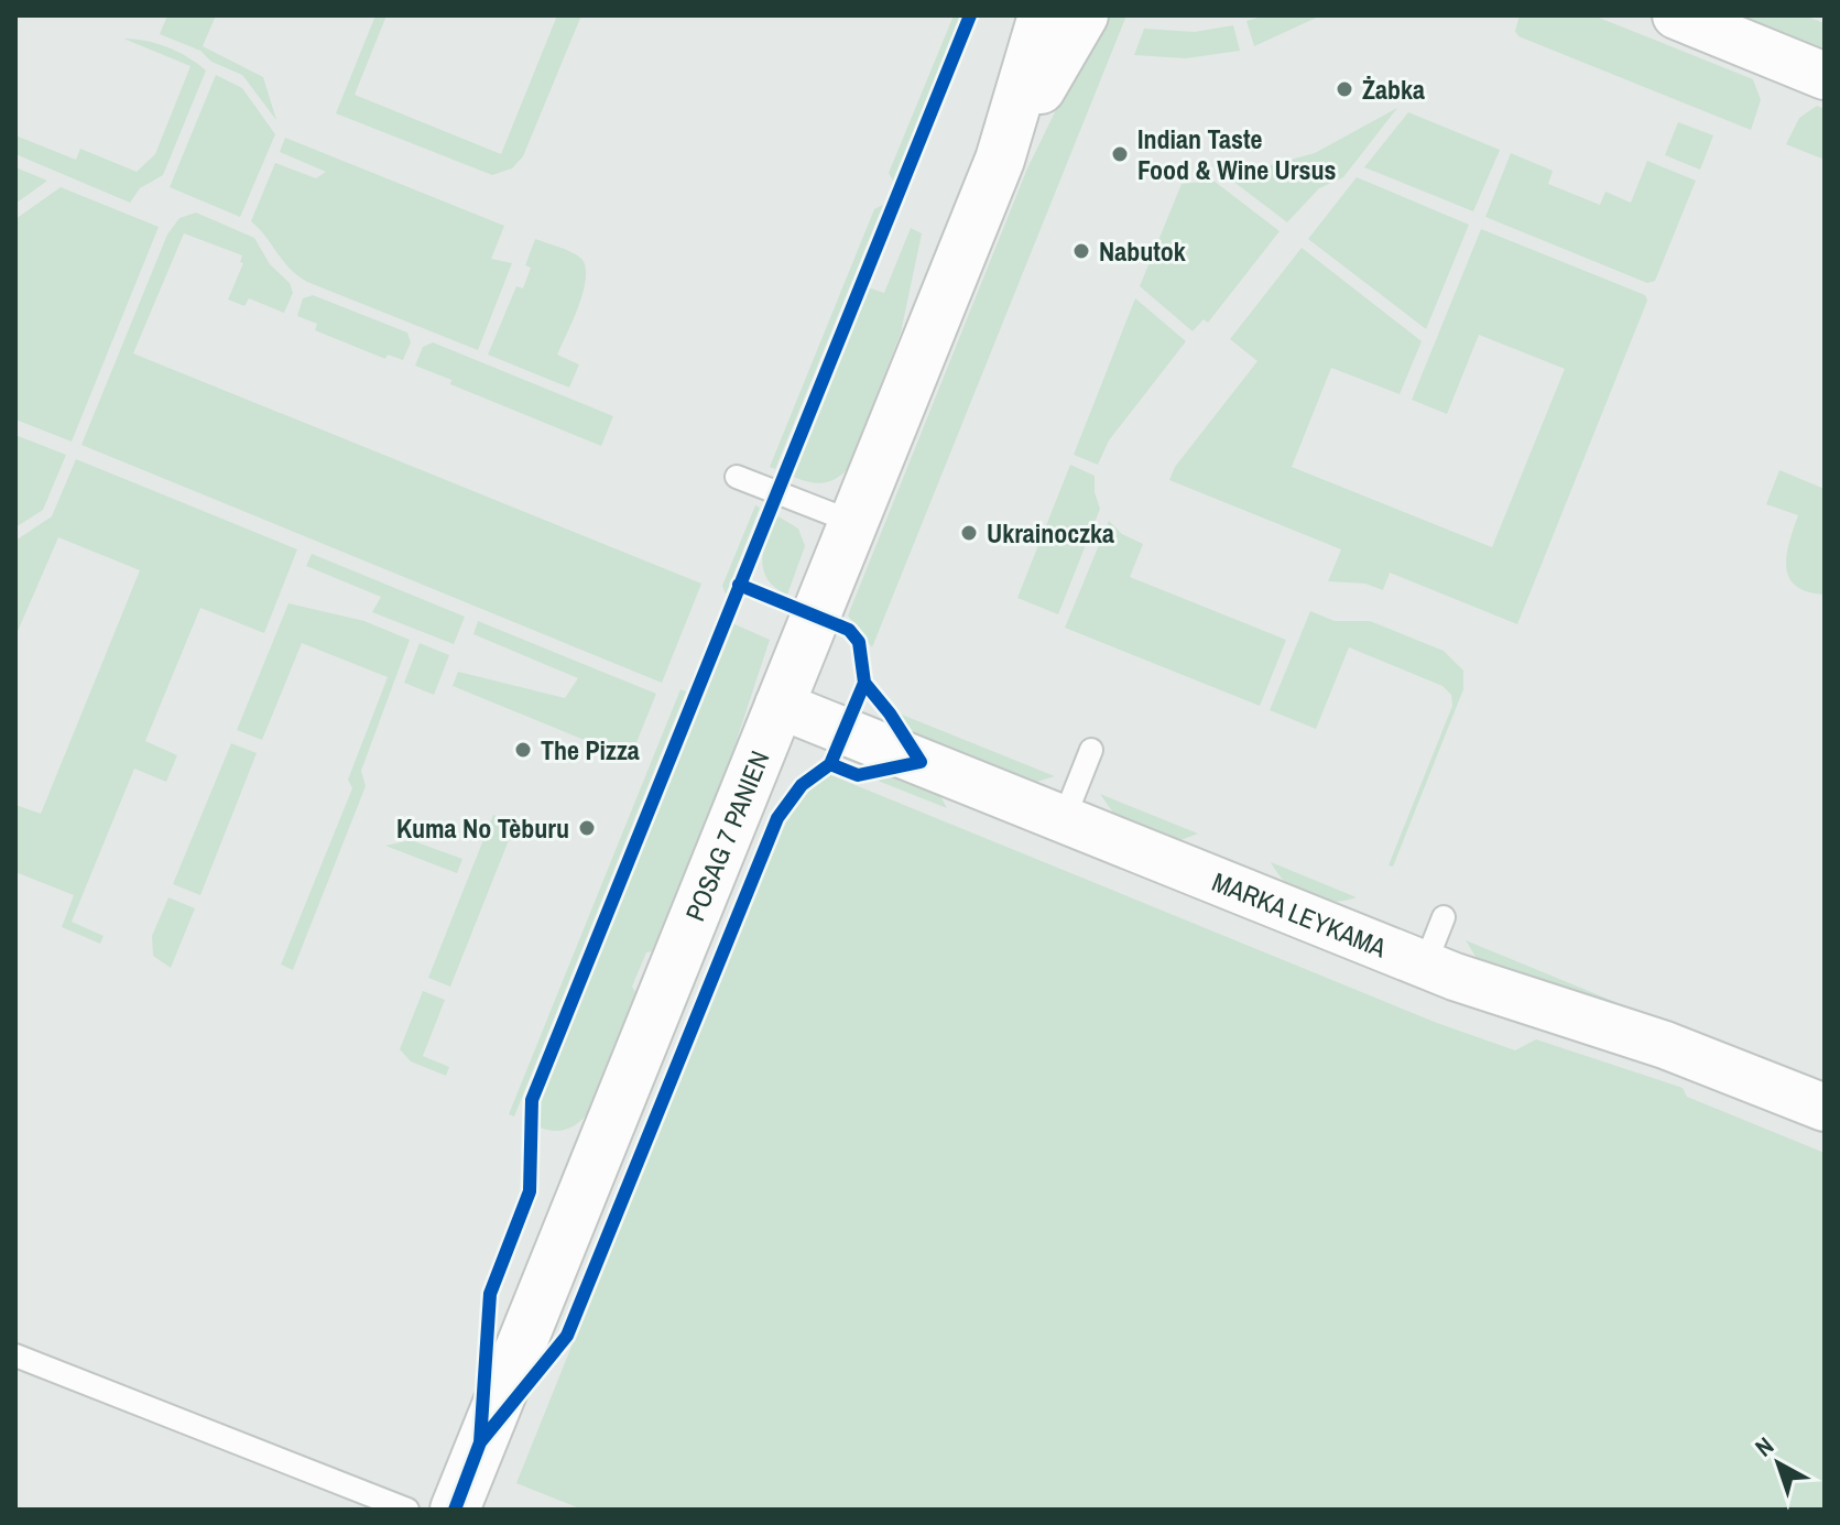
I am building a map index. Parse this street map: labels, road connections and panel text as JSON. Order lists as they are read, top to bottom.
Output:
{
  "streets": {
    "street": ["POSAG 7 PANIEN", "MARKA LEYKAMA"]
  },
  "crossings": [
    ["POSAG 7 PANIEN", "MARKA LEYKAMA"]
  ],
  "places": [
    "Żabka",
    "Indian Taste Food & Wine Ursus",
    "Nabutok",
    "Ukrainoczka",
    "The Pizza",
    "Kuma No Tèburu"
  ],
  "north": "top left"
}
